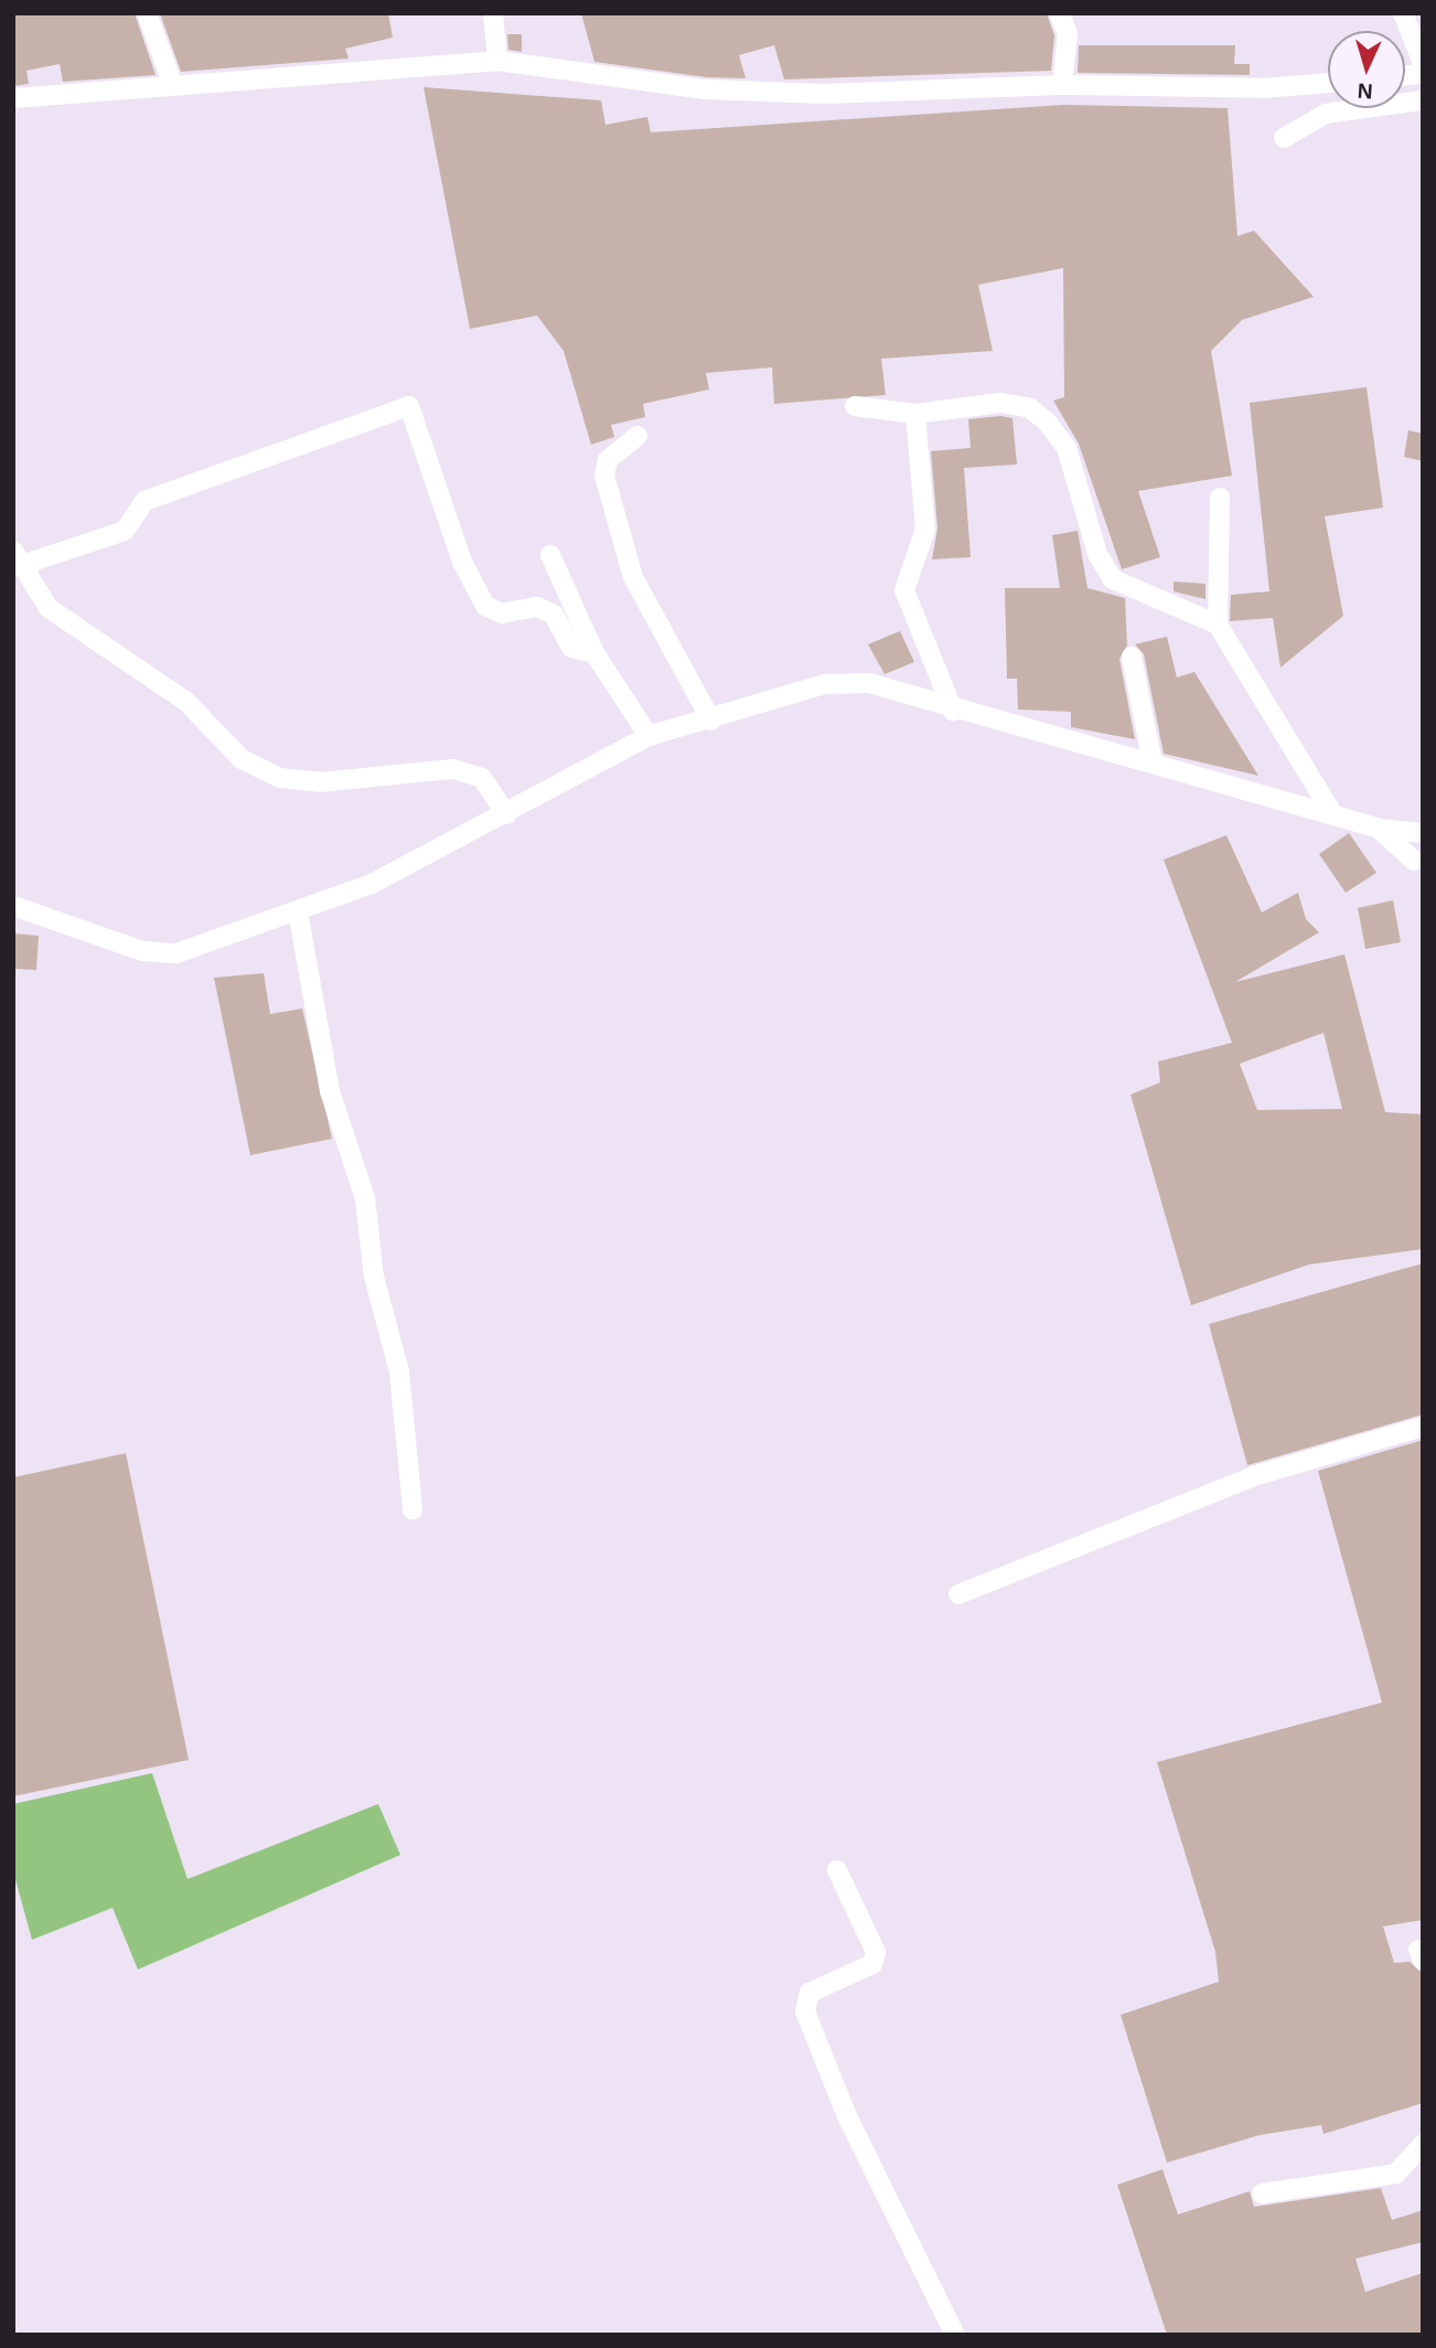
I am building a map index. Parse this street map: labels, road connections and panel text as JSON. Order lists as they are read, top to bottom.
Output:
{
  "north": "bottom"
}
